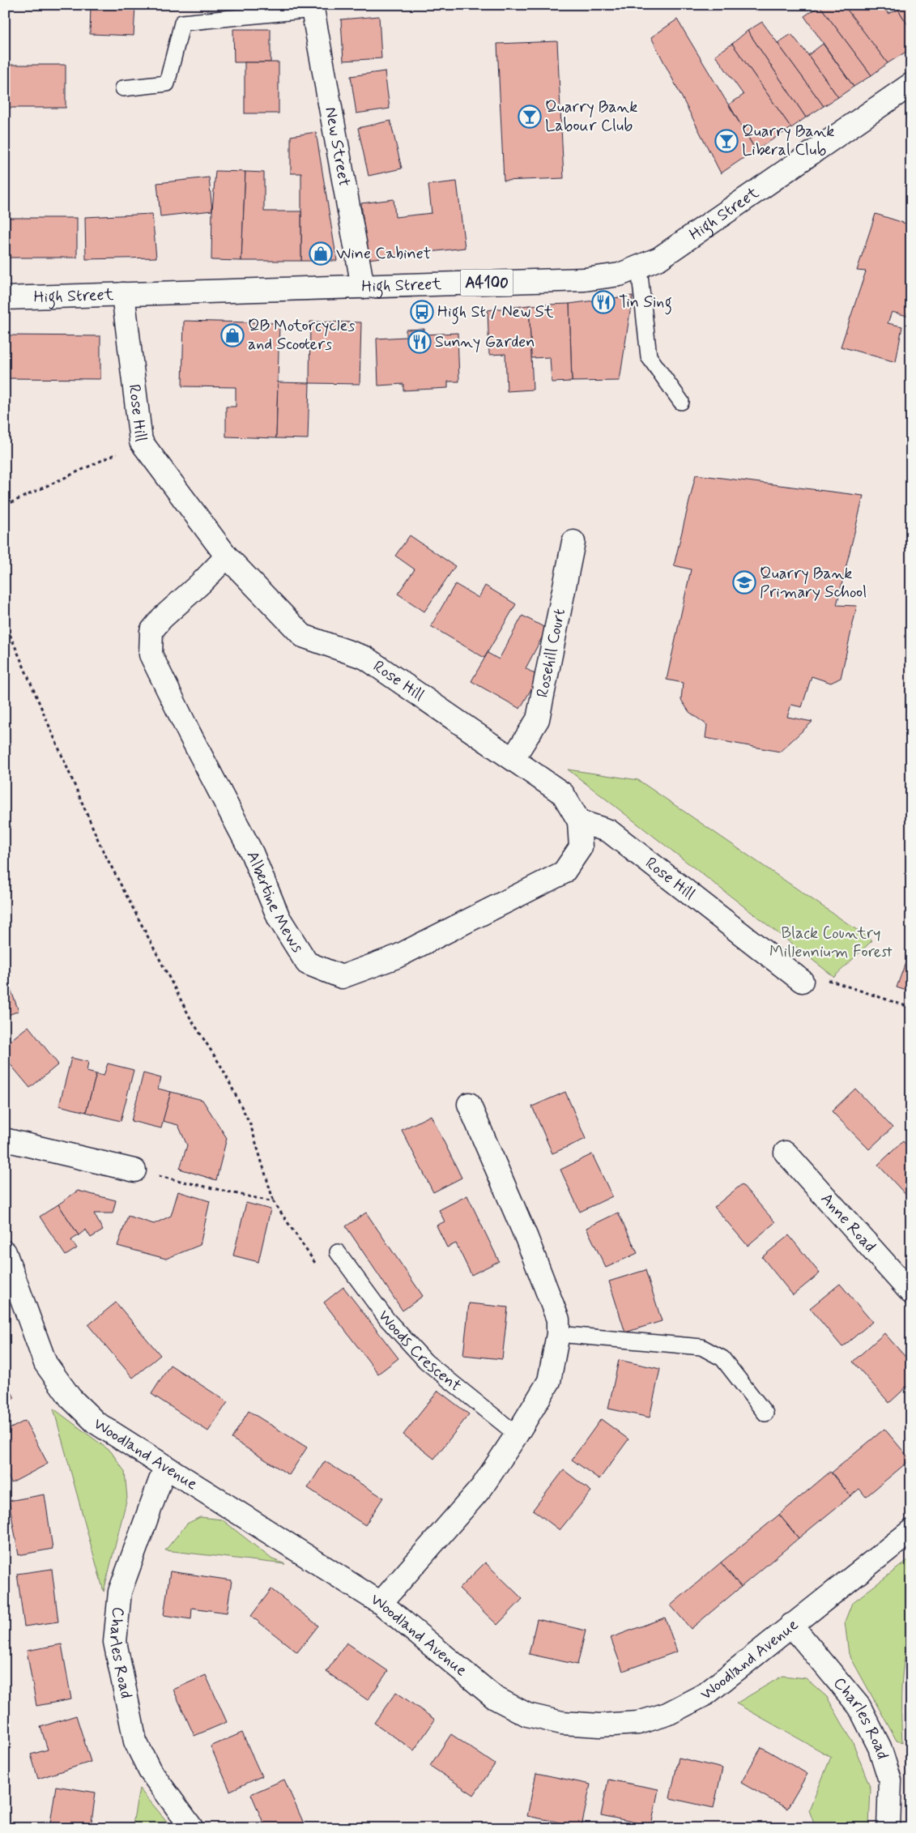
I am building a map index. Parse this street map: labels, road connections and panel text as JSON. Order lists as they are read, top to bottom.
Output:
{
  "streets": {
    "street": [
      "New Street",
      "High Street",
      "A4100",
      "Rose Hill",
      "Rosehill Court",
      "Albertine Mews",
      "Anne Road",
      "Woodland Avenue",
      "Charles Road"
    ],
    "lane": ["Woods Crescent"]
  },
  "crossings": [
    ["New Street", "High Street"],
    ["High Street", "Rose Hill"],
    ["Rose Hill", "Rosehill Court"],
    ["Rose Hill", "Albertine Mews"],
    ["Woodland Avenue", "Charles Road"]
  ],
  "parks": ["Black Country Millennium Forest"],
  "places": {
    "bar": ["Quarry Bank Labour Club", "Quarry Bank Liberal Club"],
    "shop": ["Wine Cabinet", "QB Motorcycles and Scooters"],
    "restaurant": ["Tin Sing", "Sunny Garden"],
    "bus stop": ["High St / New St"],
    "school or university": ["Quarry Bank Primary School"]
  }
}
